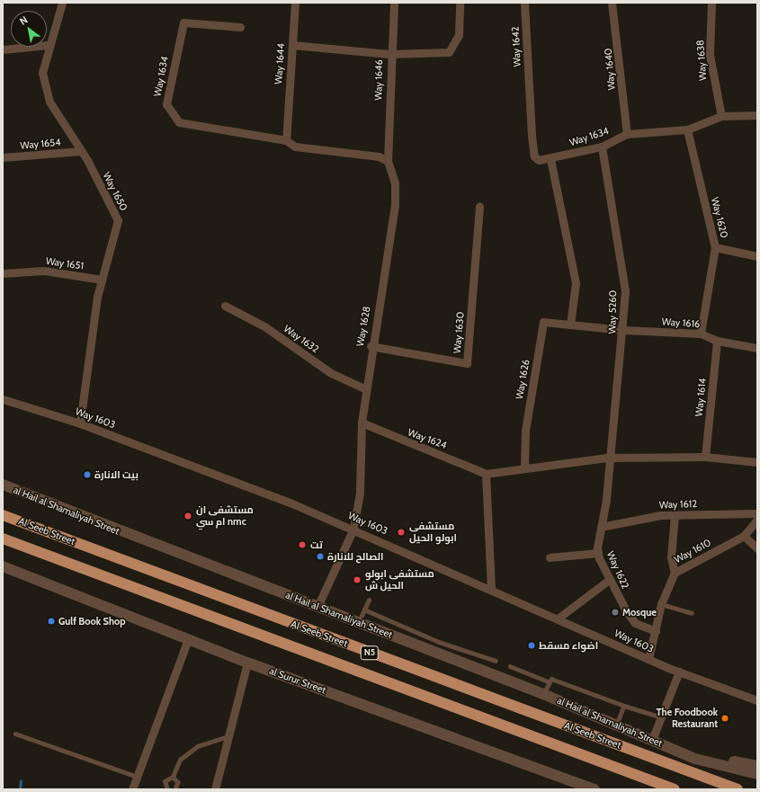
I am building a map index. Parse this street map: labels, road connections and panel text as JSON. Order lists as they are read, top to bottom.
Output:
{
  "streets": {
    "highway": ["Al Seeb Street", "N5"],
    "street": [
      "Way 1642",
      "Way 1638",
      "Way 1644",
      "Way 1640",
      "Way 1634",
      "Way 1646",
      "Way 1654",
      "Way 1650",
      "Way 1620",
      "Way 1651",
      "Way 5260",
      "Way 1616",
      "Way 1628",
      "Way 1630",
      "Way 1632",
      "Way 1626",
      "Way 1614",
      "Way 1603",
      "Way 1624",
      "Way 1612",
      "al Hail al Shamaliyah Street",
      "Way 1610",
      "Way 1622",
      "al Surur Street"
    ]
  },
  "crossings": [
    ["Way 1642", "Way 1634"],
    ["Way 1638", "Way 1634"],
    ["Way 1644", "Way 1634"],
    ["Way 1644", "Way 1646"],
    ["Way 1640", "Way 1634"],
    ["Way 1634", "Way 1620"],
    ["Way 1634", "Way 5260"],
    ["Way 1646", "Way 1628"],
    ["Way 1654", "Way 1650"],
    ["Way 1650", "Way 1651"],
    ["Way 1650", "Way 1603"],
    ["Way 1620", "Way 1616"],
    ["Way 5260", "Way 1616"],
    ["Way 5260", "Way 1626"],
    ["Way 5260", "Way 1622"],
    ["Way 1616", "Way 1626"],
    ["Way 1616", "Way 1614"],
    ["Way 1628", "Way 1630"],
    ["Way 1628", "Way 1632"],
    ["Way 1628", "Way 1603"],
    ["Way 1628", "Way 1624"],
    ["Way 1628", "al Hail al Shamaliyah Street"],
    ["Way 1603", "Way 1610"],
    ["Way 1612", "Way 1622"],
    ["Way 1610", "Way 1622"]
  ],
  "places": [
    "بيت الانارة",
    "مستشفى ان ام سي nmc",
    "مستشفى ابولو الحيل",
    "تت",
    "الصالح للانارة",
    "مستشفى ابولو الحيل ش",
    "Mosque",
    "Gulf Book Shop",
    "اضواء مسقط",
    "The Foodbook Restaurant"
  ],
  "north": "top left"
}
